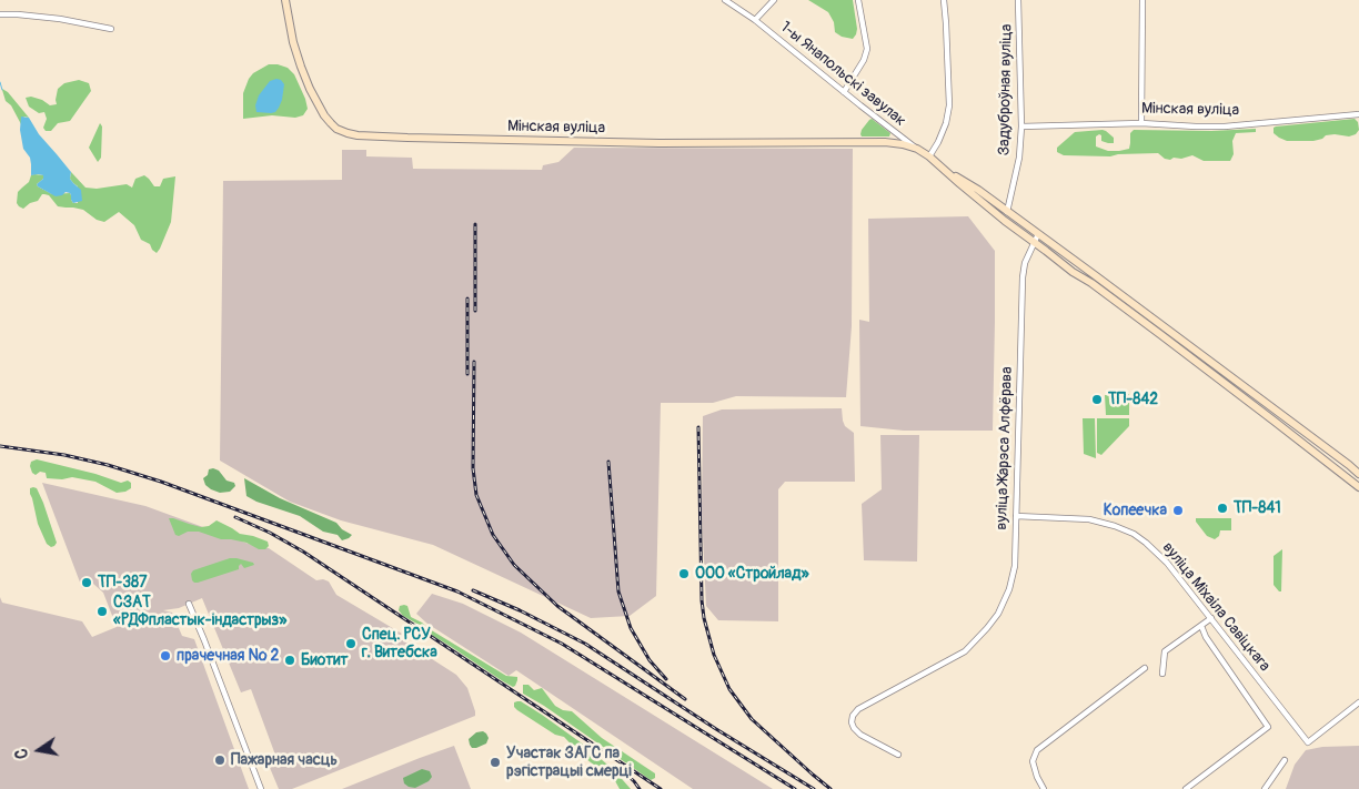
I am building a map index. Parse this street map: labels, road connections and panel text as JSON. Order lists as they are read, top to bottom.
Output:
{
  "streets": {
    "main road": ["Мінская вуліца"],
    "street": [
      "1-ы Янапольскі завулак",
      "Задуброўная вуліца",
      "вуліца Жарэса Алфёрава",
      "вуліца Міхаіла Савіцкага"
    ]
  },
  "crossings": [
    ["1-ы Янапольскі завулак", "Мінская вуліца"],
    ["Задуброўная вуліца", "Мінская вуліца"],
    ["вуліца Жарэса Алфёрава", "вуліца Міхаіла Савіцкага"]
  ],
  "places": [
    "ТП-842",
    "ТП-841",
    "Копеечка",
    "ООО «Стройлад»",
    "ТП-387",
    "СЗАТ «РДФпластык-індастрыз»",
    "Спец. РСУ г. Витебска",
    "прачечная № 2",
    "Биотит",
    "Пажарная часць",
    "Участак ЗАГС па рэгістрацыі смерці"
  ],
  "north": "left"
}
